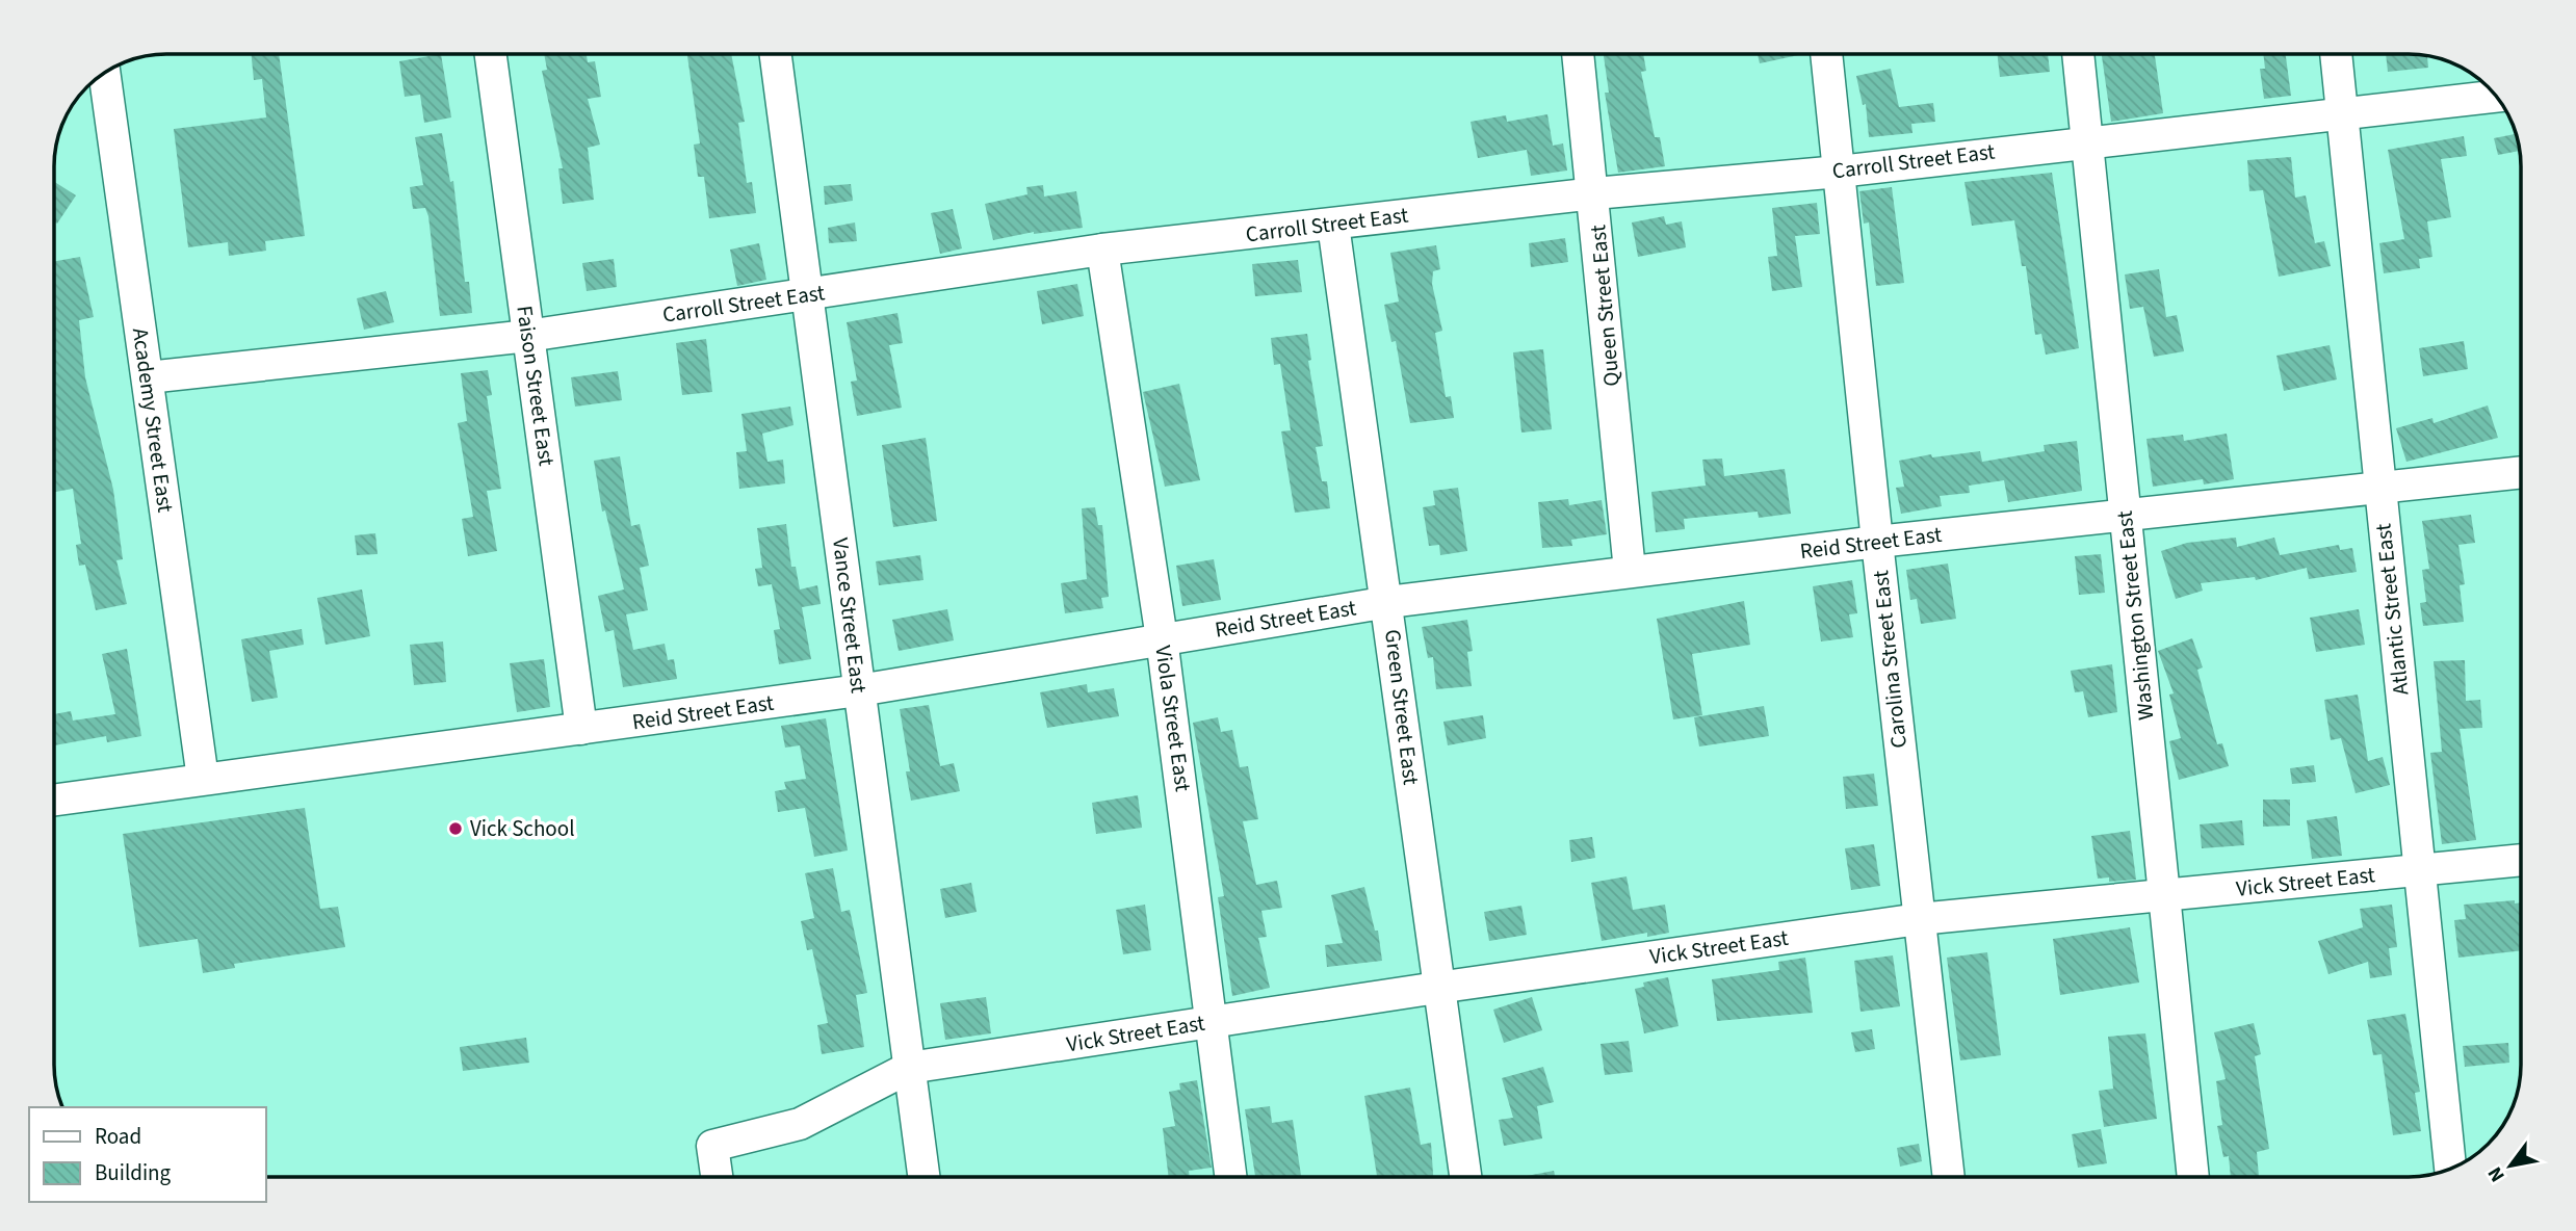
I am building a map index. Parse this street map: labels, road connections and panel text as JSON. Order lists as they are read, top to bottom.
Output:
{
  "streets": {
    "street": [
      "Carroll Street East",
      "Queen Street East",
      "Faison Street East",
      "Academy Street East",
      "Reid Street East",
      "Atlantic Street East",
      "Vance Street East",
      "Washington Street East",
      "Carolina Street East",
      "Green Street East",
      "Viola Street East",
      "Vick Street East"
    ]
  },
  "crossings": [
    ["Carroll Street East", "Queen Street East"],
    ["Carroll Street East", "Faison Street East"],
    ["Carroll Street East", "Academy Street East"],
    ["Carroll Street East", "Atlantic Street East"],
    ["Carroll Street East", "Vance Street East"],
    ["Carroll Street East", "Washington Street East"],
    ["Carroll Street East", "Carolina Street East"],
    ["Carroll Street East", "Green Street East"],
    ["Carroll Street East", "Viola Street East"],
    ["Queen Street East", "Reid Street East"],
    ["Faison Street East", "Reid Street East"],
    ["Academy Street East", "Reid Street East"],
    ["Reid Street East", "Atlantic Street East"],
    ["Reid Street East", "Vance Street East"],
    ["Reid Street East", "Washington Street East"],
    ["Reid Street East", "Carolina Street East"],
    ["Reid Street East", "Green Street East"],
    ["Reid Street East", "Viola Street East"],
    ["Atlantic Street East", "Vick Street East"],
    ["Vance Street East", "Vick Street East"],
    ["Washington Street East", "Vick Street East"],
    ["Carolina Street East", "Vick Street East"],
    ["Green Street East", "Vick Street East"],
    ["Viola Street East", "Vick Street East"]
  ],
  "places": ["Vick School"],
  "legend": ["Road", "Building"],
  "north": "bottom left"
}
